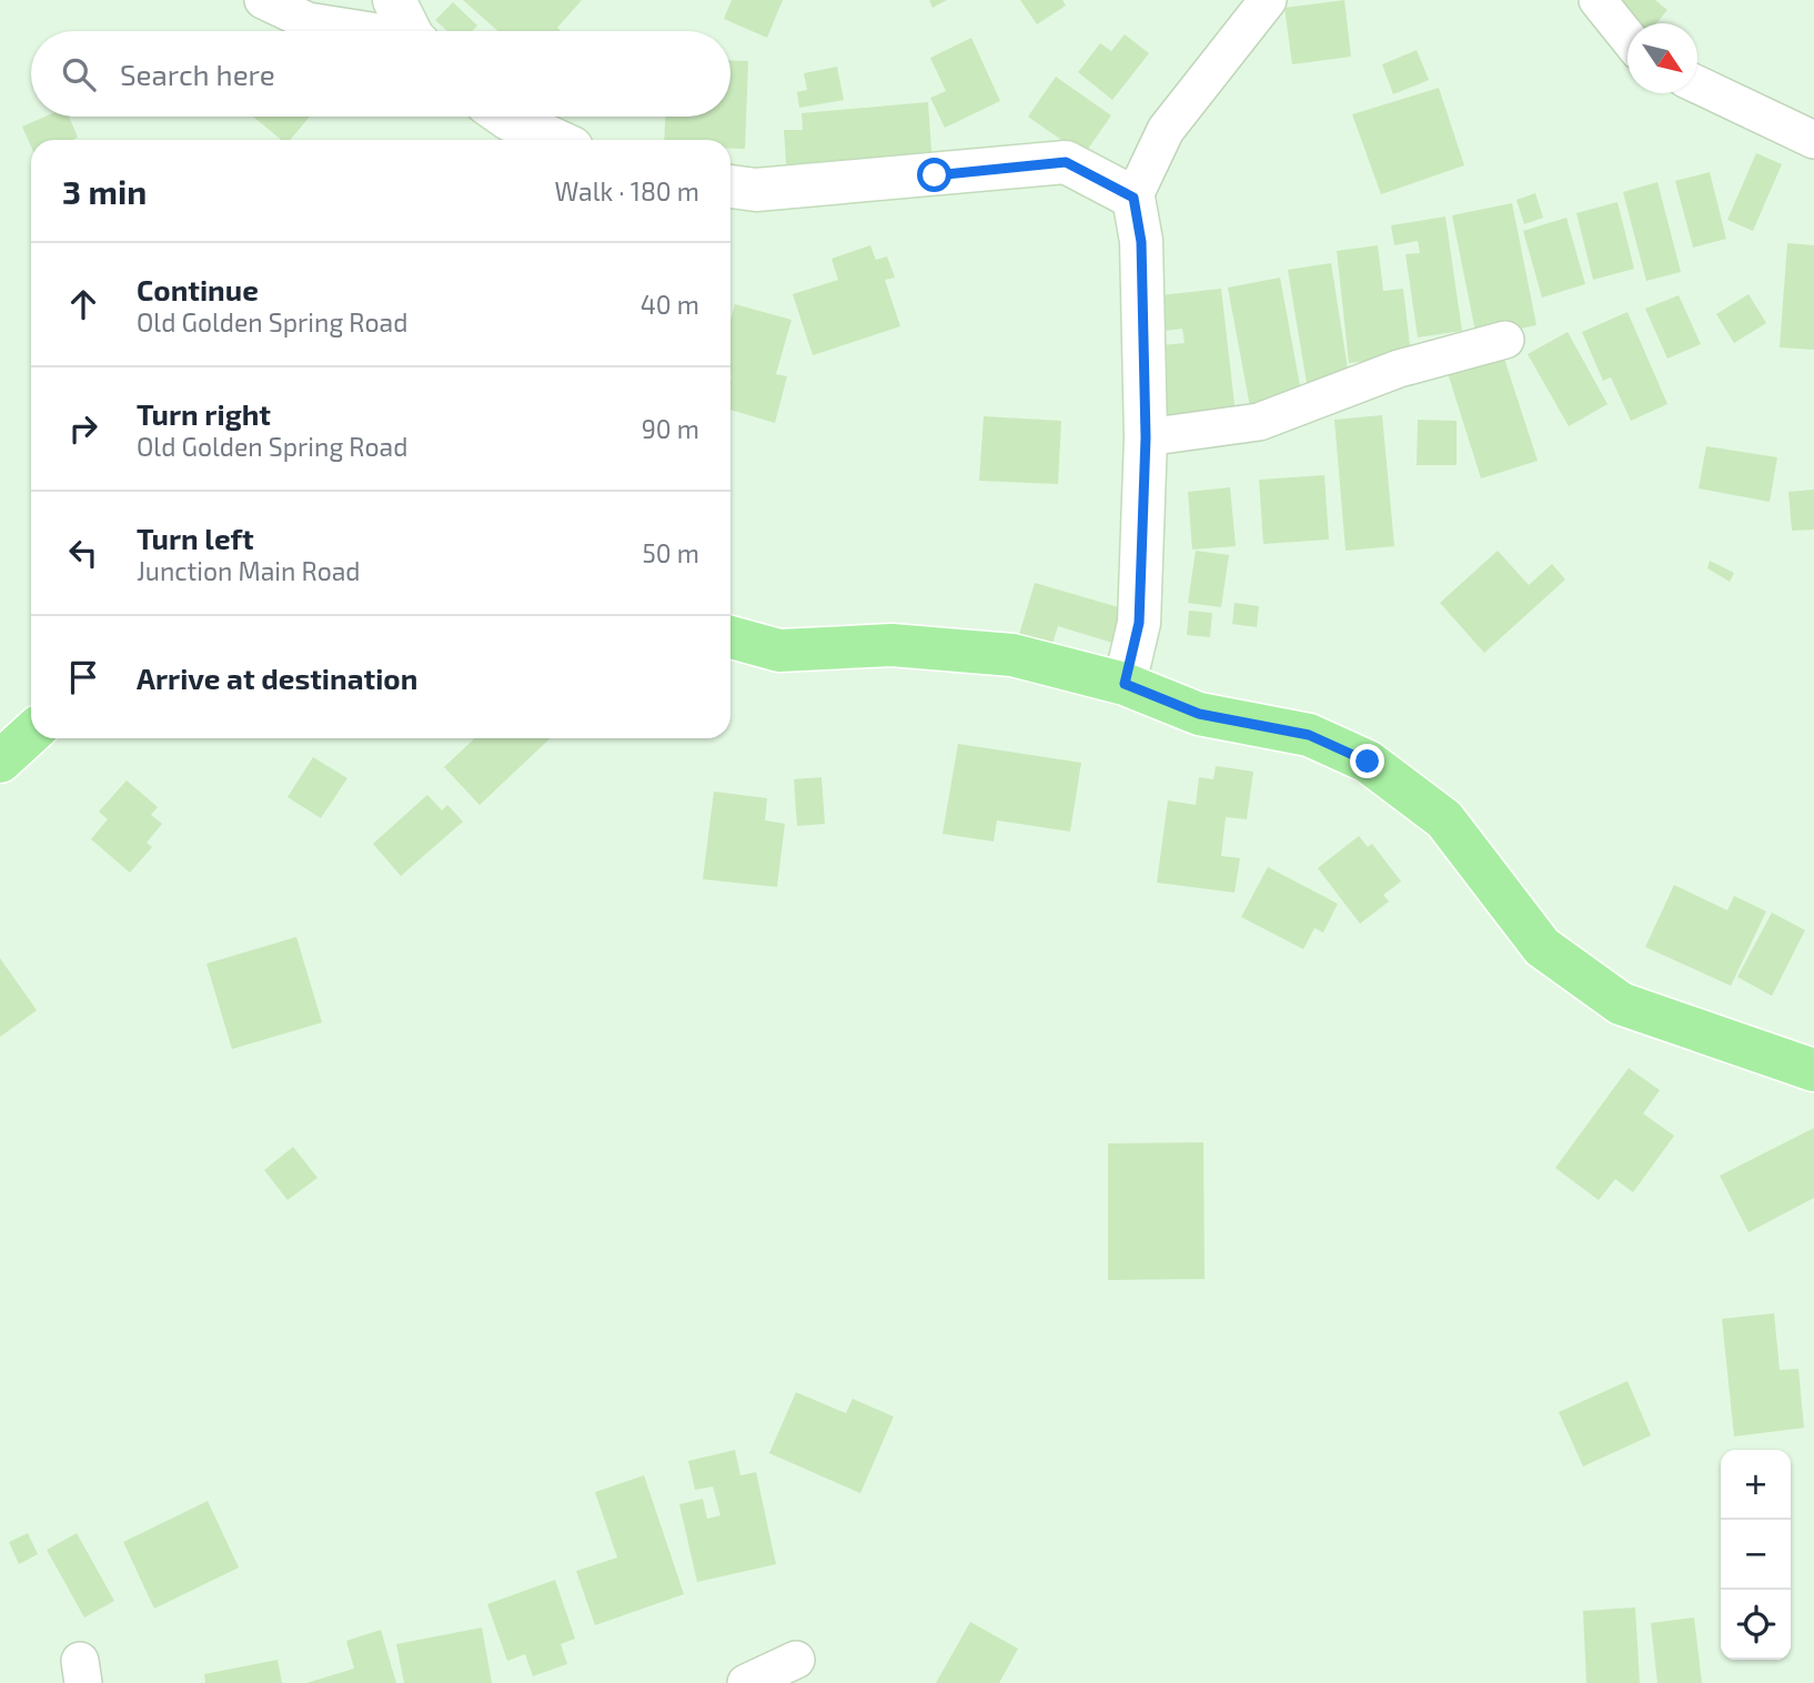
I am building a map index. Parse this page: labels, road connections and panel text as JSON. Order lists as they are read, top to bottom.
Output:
{
  "north": "bottom right",
  "page": {
    "search": "Search here",
    "heading": ["3 min", "Walk · 180 m"],
    "list": [
      ["Continue", "Old Golden Spring Road", "40 m"],
      ["Turn right", "Old Golden Spring Road", "90 m"],
      ["Turn left", "Junction Main Road", "50 m"],
      "Arrive at destination"
    ],
    "map_buttons": ["+", "−"]
  }
}
